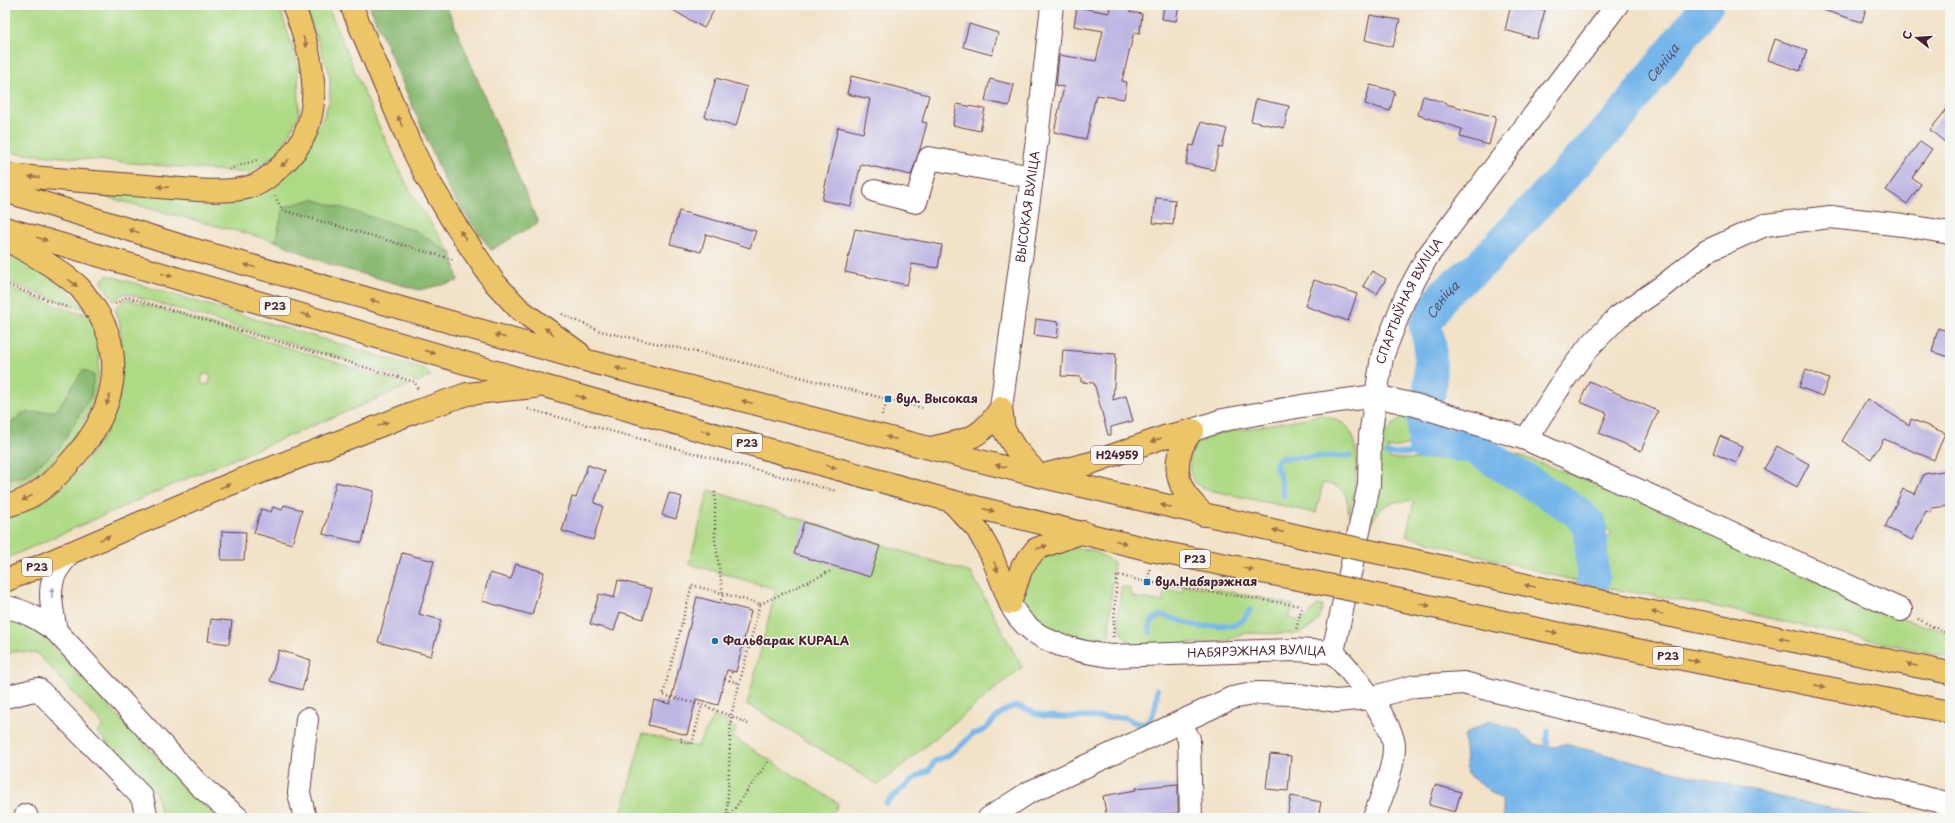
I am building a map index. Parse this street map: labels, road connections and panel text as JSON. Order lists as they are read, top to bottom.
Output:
{
  "streets": {
    "highway": ["Р23", "Н24959"],
    "street": ["ВЫСОКАЯ ВУЛІЦА", "СПАРТЫЎНАЯ ВУЛІЦА", "НАБЯРЭЖНАЯ ВУЛІЦА"]
  },
  "crossings": [
    ["СПАРТЫЎНАЯ ВУЛІЦА", "Н24959"],
    ["СПАРТЫЎНАЯ ВУЛІЦА", "НАБЯРЭЖНАЯ ВУЛІЦА"]
  ],
  "water": ["Сеніца"],
  "places": {
    "transit": ["вул. Высокая", "вул.Набярэжная"],
    "other": ["Фальварак KUPALA"]
  },
  "north": "left"
}
